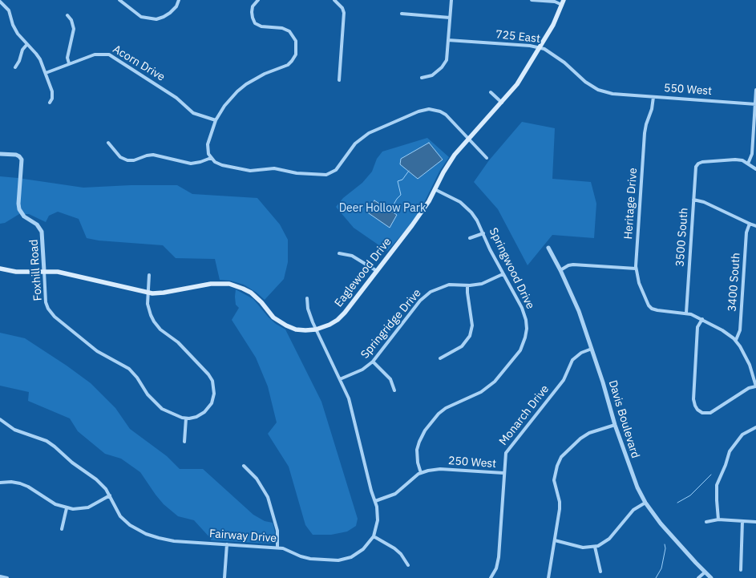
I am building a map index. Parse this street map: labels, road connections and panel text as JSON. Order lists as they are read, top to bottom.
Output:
{
  "streets": {
    "main road": ["Eaglewood Drive"],
    "street": [
      "725 East",
      "Acorn Drive",
      "550 West",
      "Heritage Drive",
      "3500 South",
      "Springwood Drive",
      "Foxhill Road",
      "3400 South",
      "Springridge Drive",
      "Monarch Drive",
      "Davis Boulevard",
      "250 West",
      "Fairway Drive"
    ]
  },
  "crossings": [
    ["725 East", "550 West"],
    ["725 East", "Eaglewood Drive"],
    ["550 West", "Heritage Drive"],
    ["Heritage Drive", "3500 South"],
    ["Springwood Drive", "Eaglewood Drive"],
    ["Springwood Drive", "Springridge Drive"],
    ["Springwood Drive", "250 West"],
    ["Foxhill Road", "Eaglewood Drive"],
    ["Eaglewood Drive", "Fairway Drive"],
    ["Springridge Drive", "Fairway Drive"],
    ["Monarch Drive", "Davis Boulevard"],
    ["Monarch Drive", "250 West"]
  ],
  "parks": ["Deer Hollow Park"]
}
